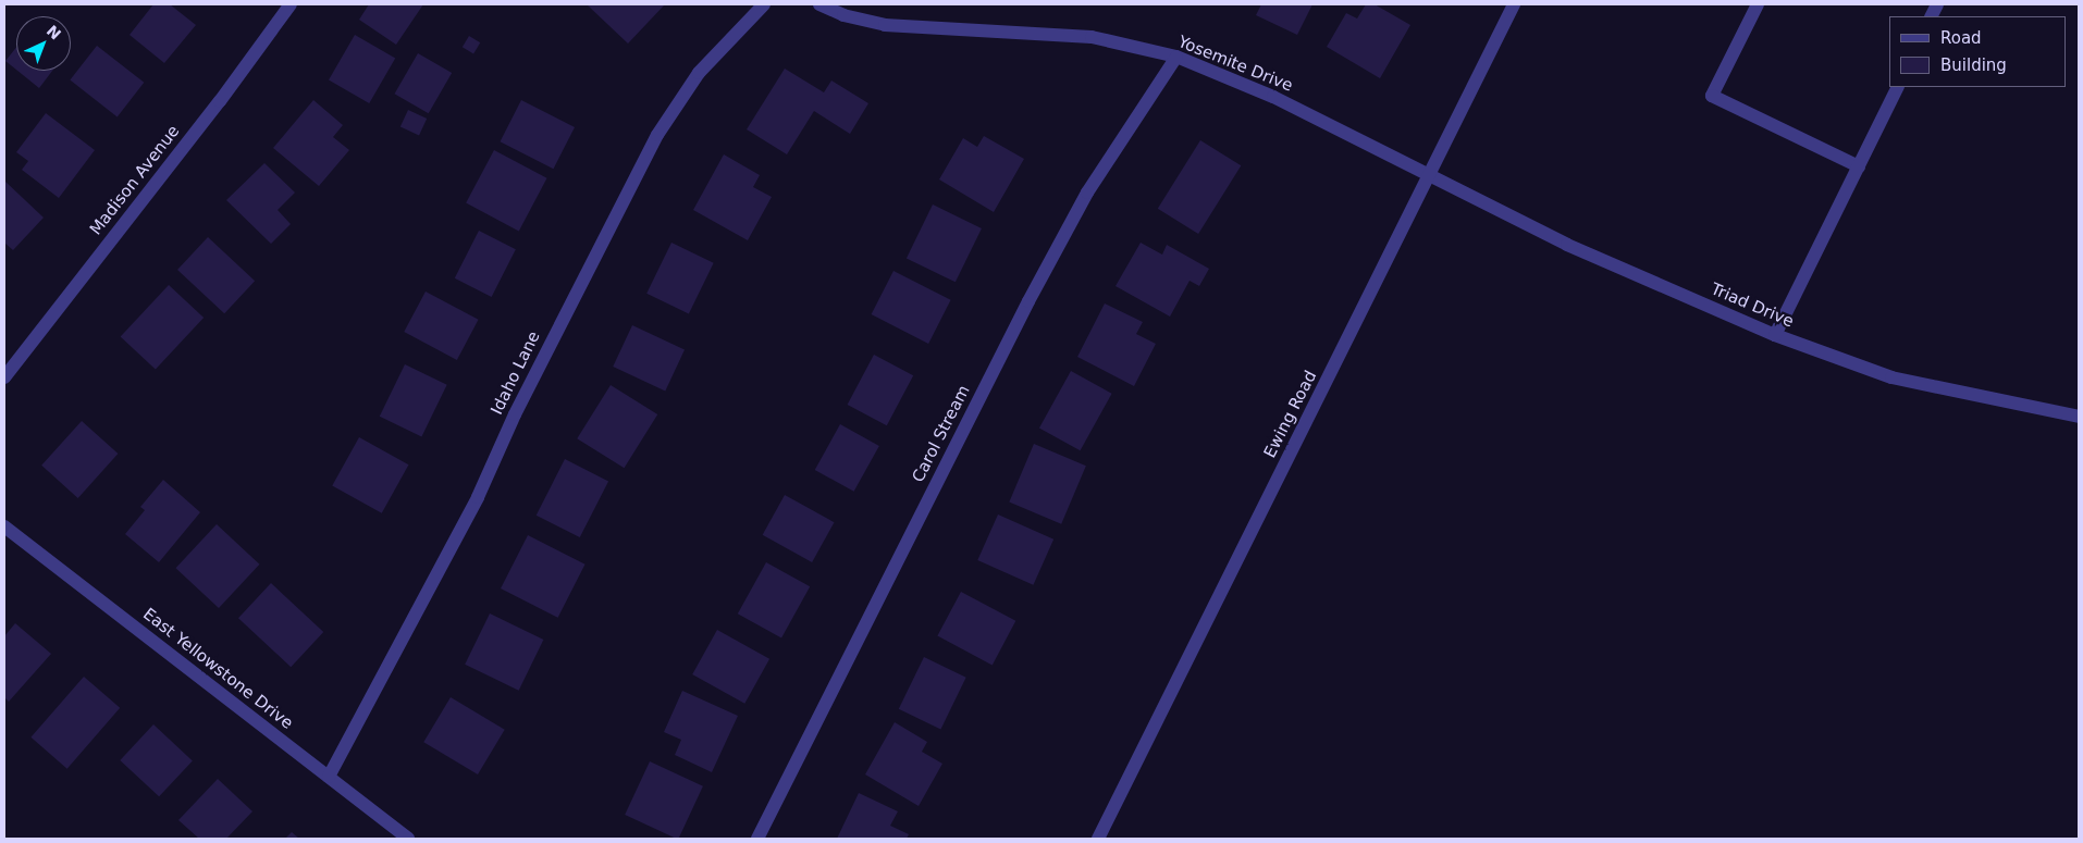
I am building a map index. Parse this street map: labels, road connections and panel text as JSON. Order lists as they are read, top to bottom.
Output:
{
  "streets": {
    "street": [
      "Yosemite Drive",
      "Madison Avenue",
      "Triad Drive",
      "Idaho Lane",
      "Ewing Road",
      "Carol Stream",
      "East Yellowstone Drive"
    ]
  },
  "crossings": [
    ["Yosemite Drive", "Triad Drive"],
    ["Yosemite Drive", "Ewing Road"],
    ["Yosemite Drive", "Carol Stream"],
    ["Triad Drive", "Ewing Road"],
    ["Idaho Lane", "East Yellowstone Drive"]
  ],
  "legend": ["Road", "Building"],
  "north": "top right"
}
